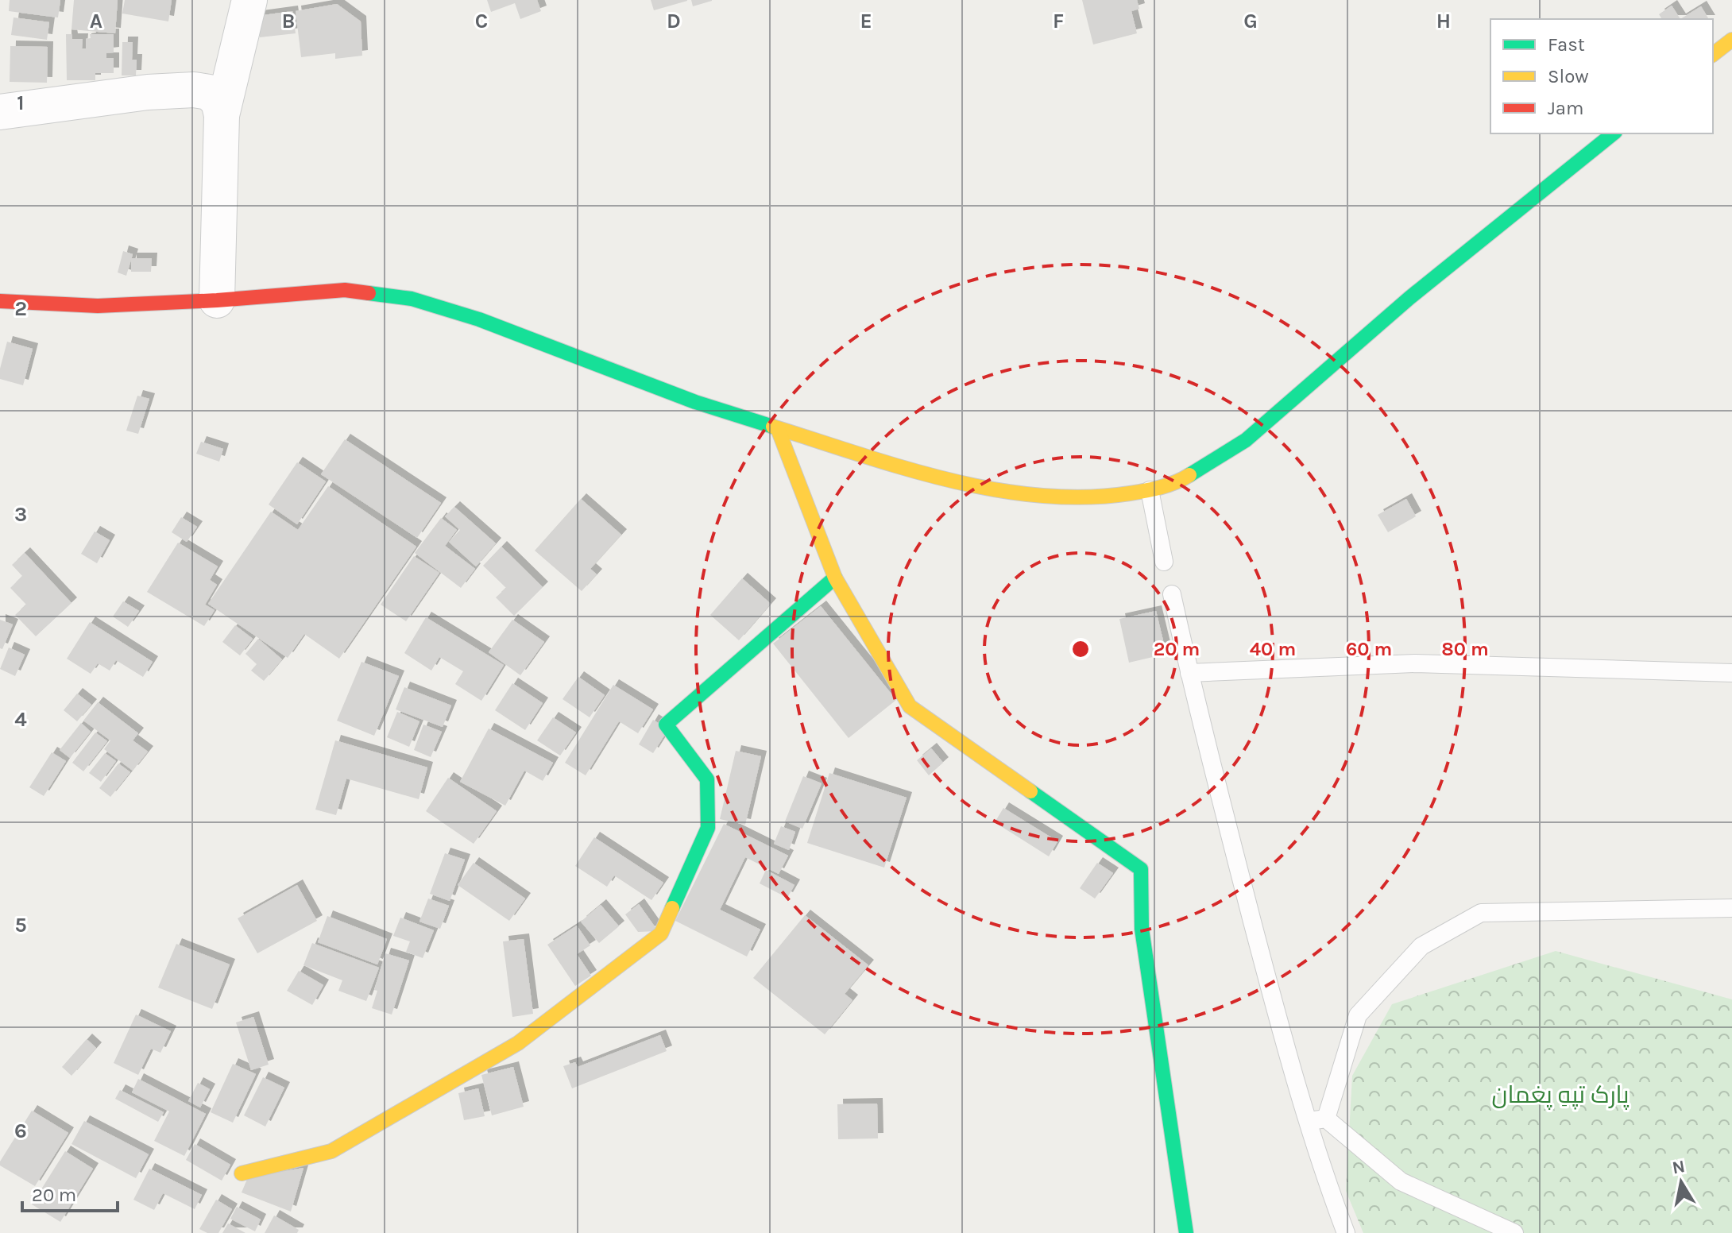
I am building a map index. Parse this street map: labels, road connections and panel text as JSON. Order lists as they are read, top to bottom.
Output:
{
  "parks": ["پارک تپهِ پغمان"],
  "legend": ["Fast", "Slow", "Jam"],
  "scale_bar": "20 m",
  "north": "top",
  "grid": {
    "columns": [
      "A",
      "B",
      "C",
      "D",
      "E",
      "F",
      "G",
      "H"
    ],
    "rows": [
      "1",
      "2",
      "3",
      "4",
      "5",
      "6"
    ]
  },
  "rings": [
    "20 m",
    "40 m",
    "60 m",
    "80 m"
  ]
}
